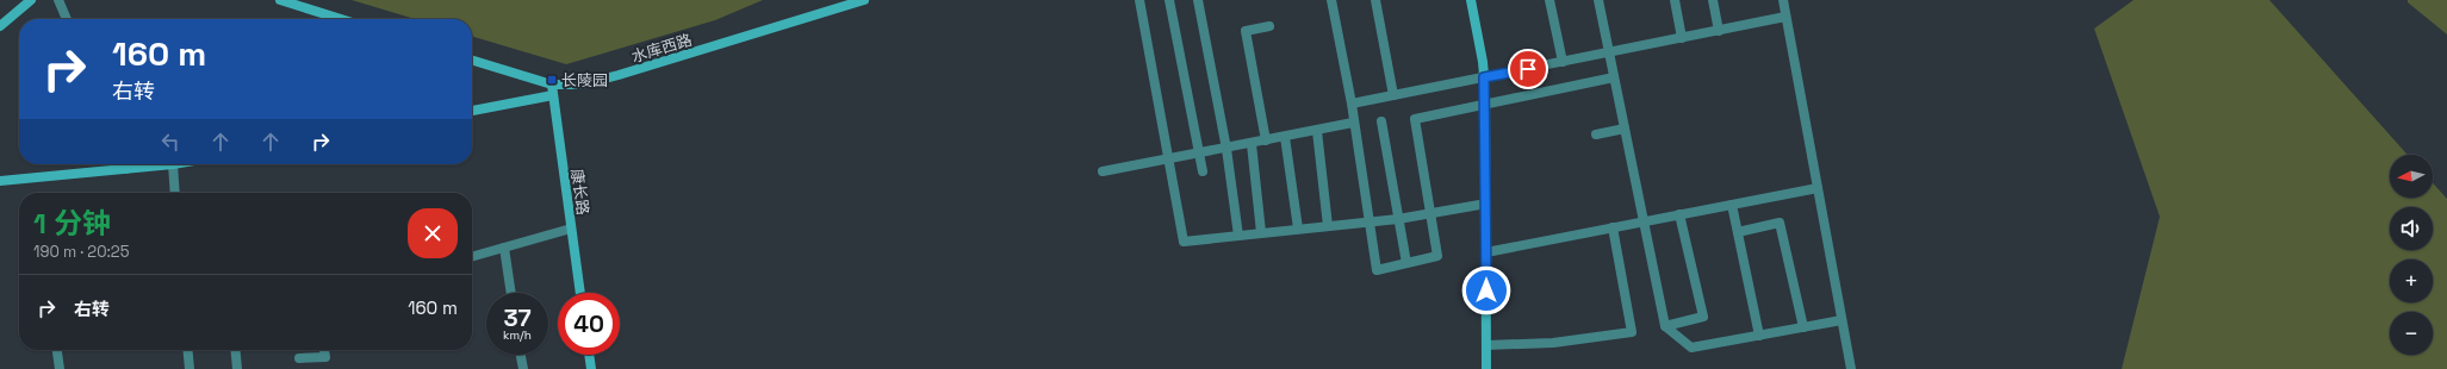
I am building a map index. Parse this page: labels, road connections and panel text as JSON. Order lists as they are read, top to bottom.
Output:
{
  "streets": {
    "street": ["水库西路", "康长路"]
  },
  "crossings": [
    ["水库西路", "康长路"]
  ],
  "places": {
    "transit": ["长陵园"]
  },
  "north": "left",
  "page": {
    "turn": ["160 m", "右转"],
    "map_buttons": ["+", "−"],
    "heading": ["1 分钟", "190 m · 20:25"],
    "list": [
      {
        "name": "右转",
        "value": "160 m"
      }
    ],
    "speed": "37 km/h",
    "limit": "40"
  }
}
